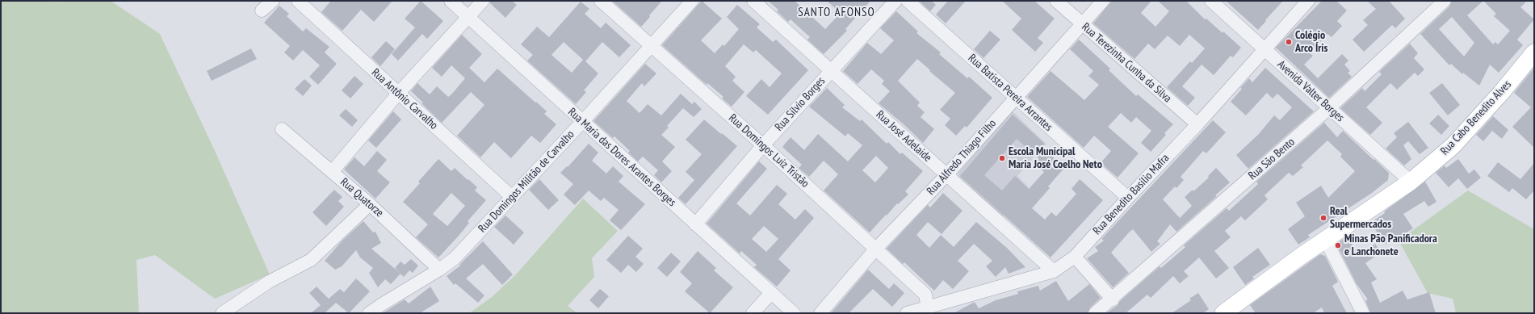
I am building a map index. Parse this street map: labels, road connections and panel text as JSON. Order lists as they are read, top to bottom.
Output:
{
  "streets": {
    "main road": ["Rua Cabo Benedito Alves"],
    "street": [
      "Rua Terezinha Cunha da Silva",
      "Avenida Valter Borges",
      "Rua Batista Pereira Arrantes",
      "Rua Antônio Carvalho",
      "Rua Sílvio Borges",
      "Rua José Adelaide",
      "Rua Domingos Luiz Tristão",
      "Rua Maria das Dores Arantes Borges",
      "Rua Alfredo Thiago Filho",
      "Rua São Bento",
      "Rua Domingos Militão de Carvalho",
      "Rua Benedito Basílio Mafra",
      "Rua Quatorze"
    ]
  },
  "crossings": [
    ["Rua Terezinha Cunha da Silva", "Rua Alfredo Thiago Filho"],
    ["Rua Terezinha Cunha da Silva", "Rua Benedito Basílio Mafra"],
    ["Avenida Valter Borges", "Rua Cabo Benedito Alves"],
    ["Avenida Valter Borges", "Rua São Bento"],
    ["Avenida Valter Borges", "Rua Benedito Basílio Mafra"],
    ["Rua Batista Pereira Arrantes", "Rua Alfredo Thiago Filho"],
    ["Rua Batista Pereira Arrantes", "Rua Benedito Basílio Mafra"],
    ["Rua Antônio Carvalho", "Rua Domingos Militão de Carvalho"],
    ["Rua Sílvio Borges", "Rua José Adelaide"],
    ["Rua Sílvio Borges", "Rua Domingos Luiz Tristão"],
    ["Rua Sílvio Borges", "Rua Maria das Dores Arantes Borges"],
    ["Rua José Adelaide", "Rua Alfredo Thiago Filho"],
    ["Rua José Adelaide", "Rua Benedito Basílio Mafra"],
    ["Rua Domingos Luiz Tristão", "Rua Alfredo Thiago Filho"],
    ["Rua Domingos Luiz Tristão", "Rua Domingos Militão de Carvalho"],
    ["Rua Domingos Luiz Tristão", "Rua Benedito Basílio Mafra"],
    ["Rua Maria das Dores Arantes Borges", "Rua Domingos Militão de Carvalho"],
    ["Rua Domingos Militão de Carvalho", "Rua Quatorze"]
  ],
  "districts": ["SANTO AFONSO"],
  "places": [
    "Colégio Arco Íris",
    "Escola Municipal Maria José Coelho Neto",
    "Real Supermercados",
    "Minas Pão Panificadora e Lanchonete"
  ]
}
